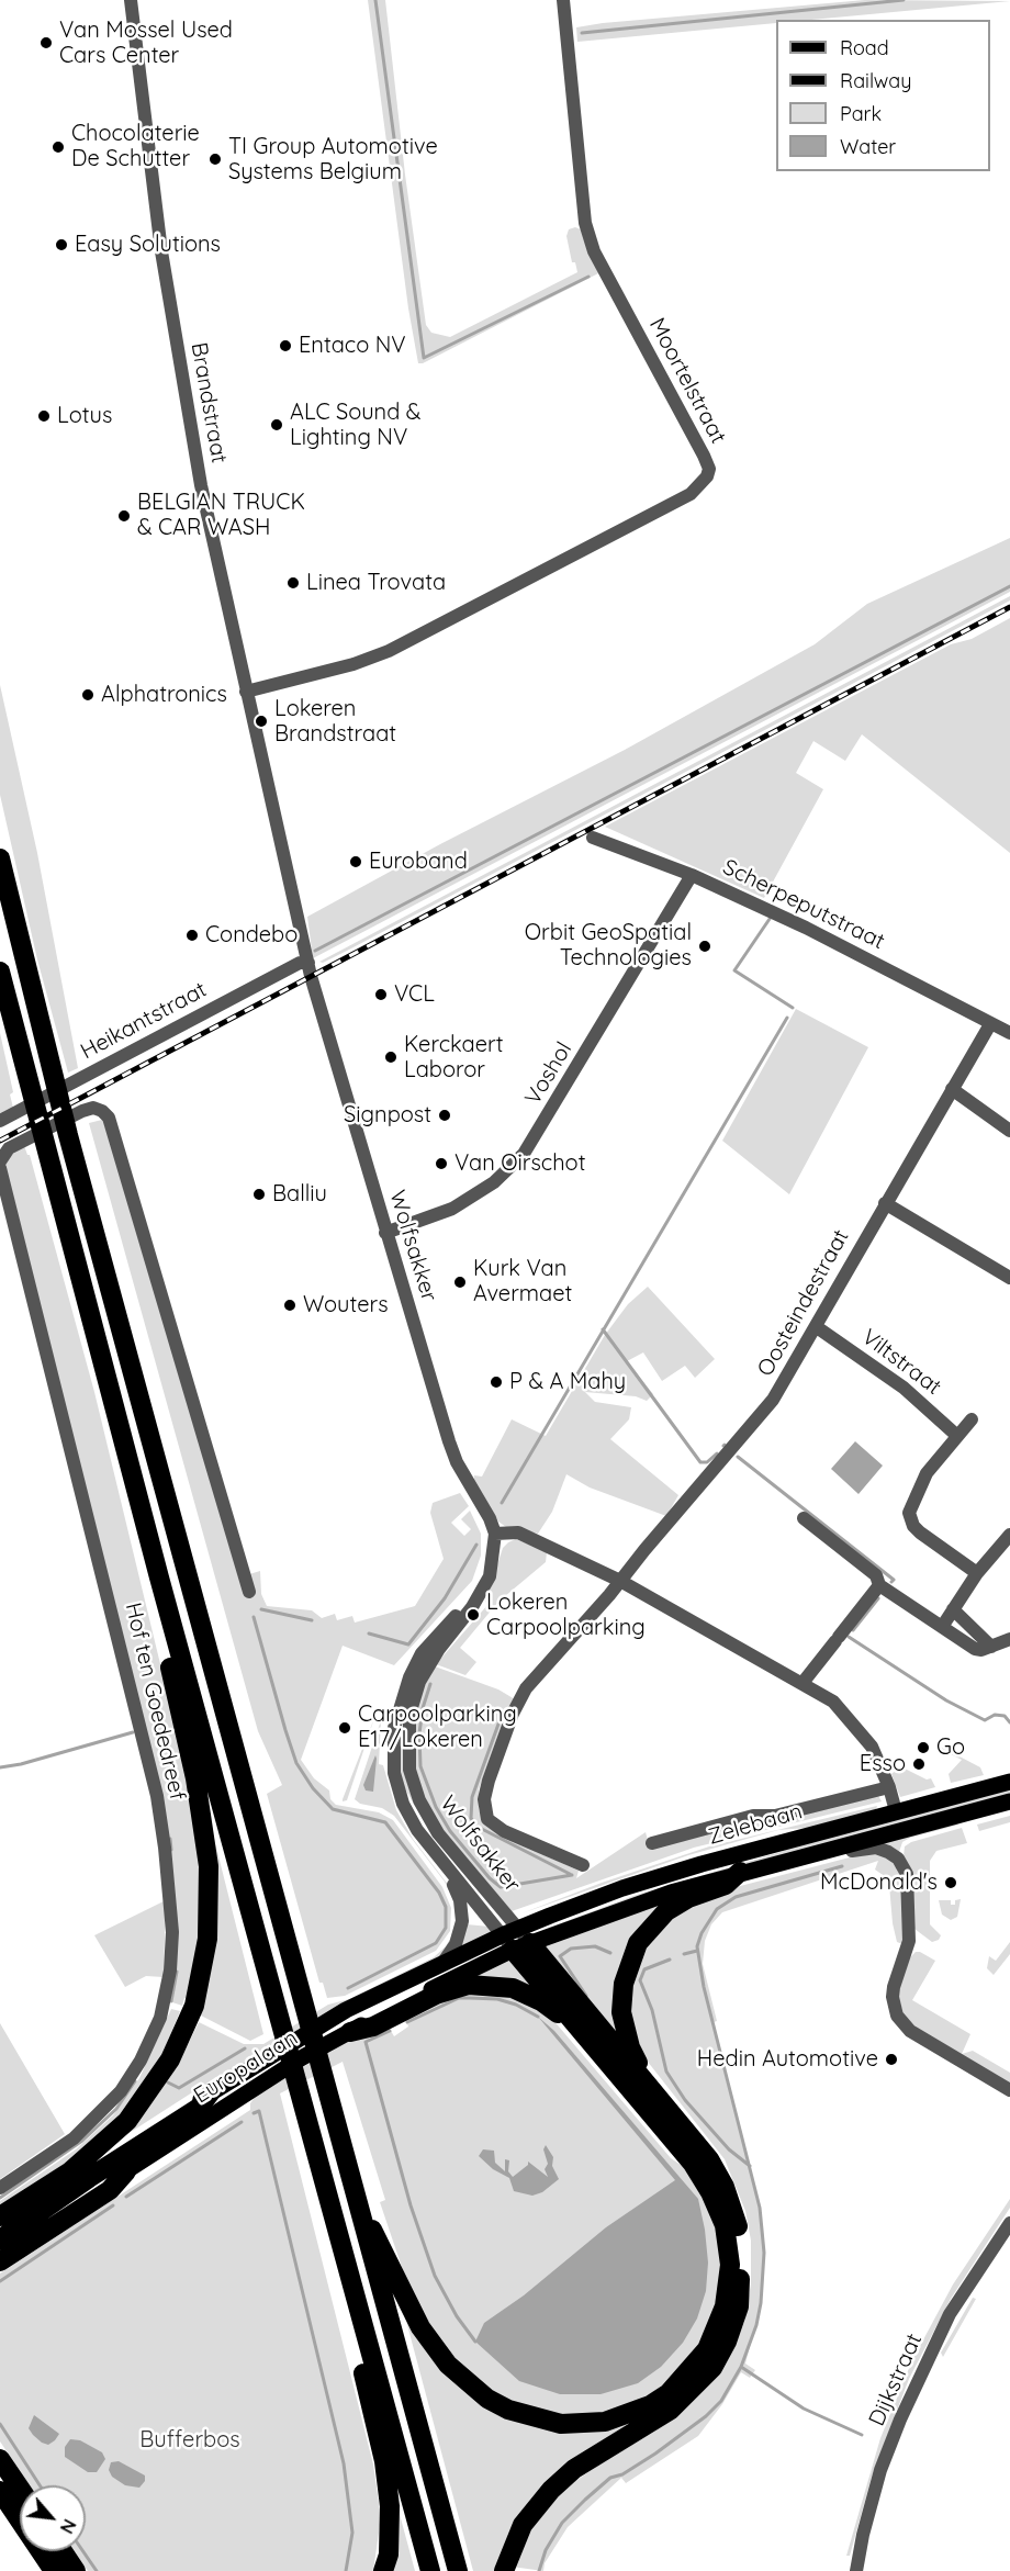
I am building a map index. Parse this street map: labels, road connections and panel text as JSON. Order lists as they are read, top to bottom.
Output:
{
  "streets": {
    "main road": ["Zelebaan", "Europalaan"],
    "street": [
      "Moortelstraat",
      "Brandstraat",
      "Scherpeputstraat",
      "Heikantstraat",
      "Voshol",
      "Wolfsakker",
      "Oosteindestraat",
      "Viltstraat",
      "Hof ten Goededreef",
      "Dijkstraat"
    ]
  },
  "crossings": [
    ["Moortelstraat", "Brandstraat"],
    ["Brandstraat", "Heikantstraat"],
    ["Brandstraat", "Wolfsakker"],
    ["Scherpeputstraat", "Voshol"],
    ["Scherpeputstraat", "Oosteindestraat"],
    ["Heikantstraat", "Wolfsakker"],
    ["Voshol", "Wolfsakker"],
    ["Wolfsakker", "Zelebaan"],
    ["Wolfsakker", "Europalaan"],
    ["Oosteindestraat", "Viltstraat"],
    ["Zelebaan", "Europalaan"]
  ],
  "parks": ["Bufferbos"],
  "places": [
    "Van Mossel Used Cars Center",
    "Chocolaterie De Schutter",
    "TI Group Automotive Systems Belgium",
    "Easy Solutions",
    "Entaco NV",
    "Lotus",
    "ALC Sound & Lighting NV",
    "BELGIAN TRUCK & CAR WASH",
    "Linea Trovata",
    "Alphatronics",
    "Lokeren Brandstraat",
    "Euroband",
    "Condebo",
    "Orbit GeoSpatial Technologies",
    "VCL",
    "Kerckaert Laboror",
    "Signpost",
    "Van Oirschot",
    "Balliu",
    "Kurk Van Avermaet",
    "Wouters",
    "P & A Mahy",
    "Lokeren Carpoolparking",
    "Carpoolparking E17/Lokeren",
    "Go",
    "Esso",
    "McDonald's",
    "Hedin Automotive"
  ],
  "legend": [
    "Road",
    "Railway",
    "Park",
    "Water"
  ],
  "north": "bottom right"
}
